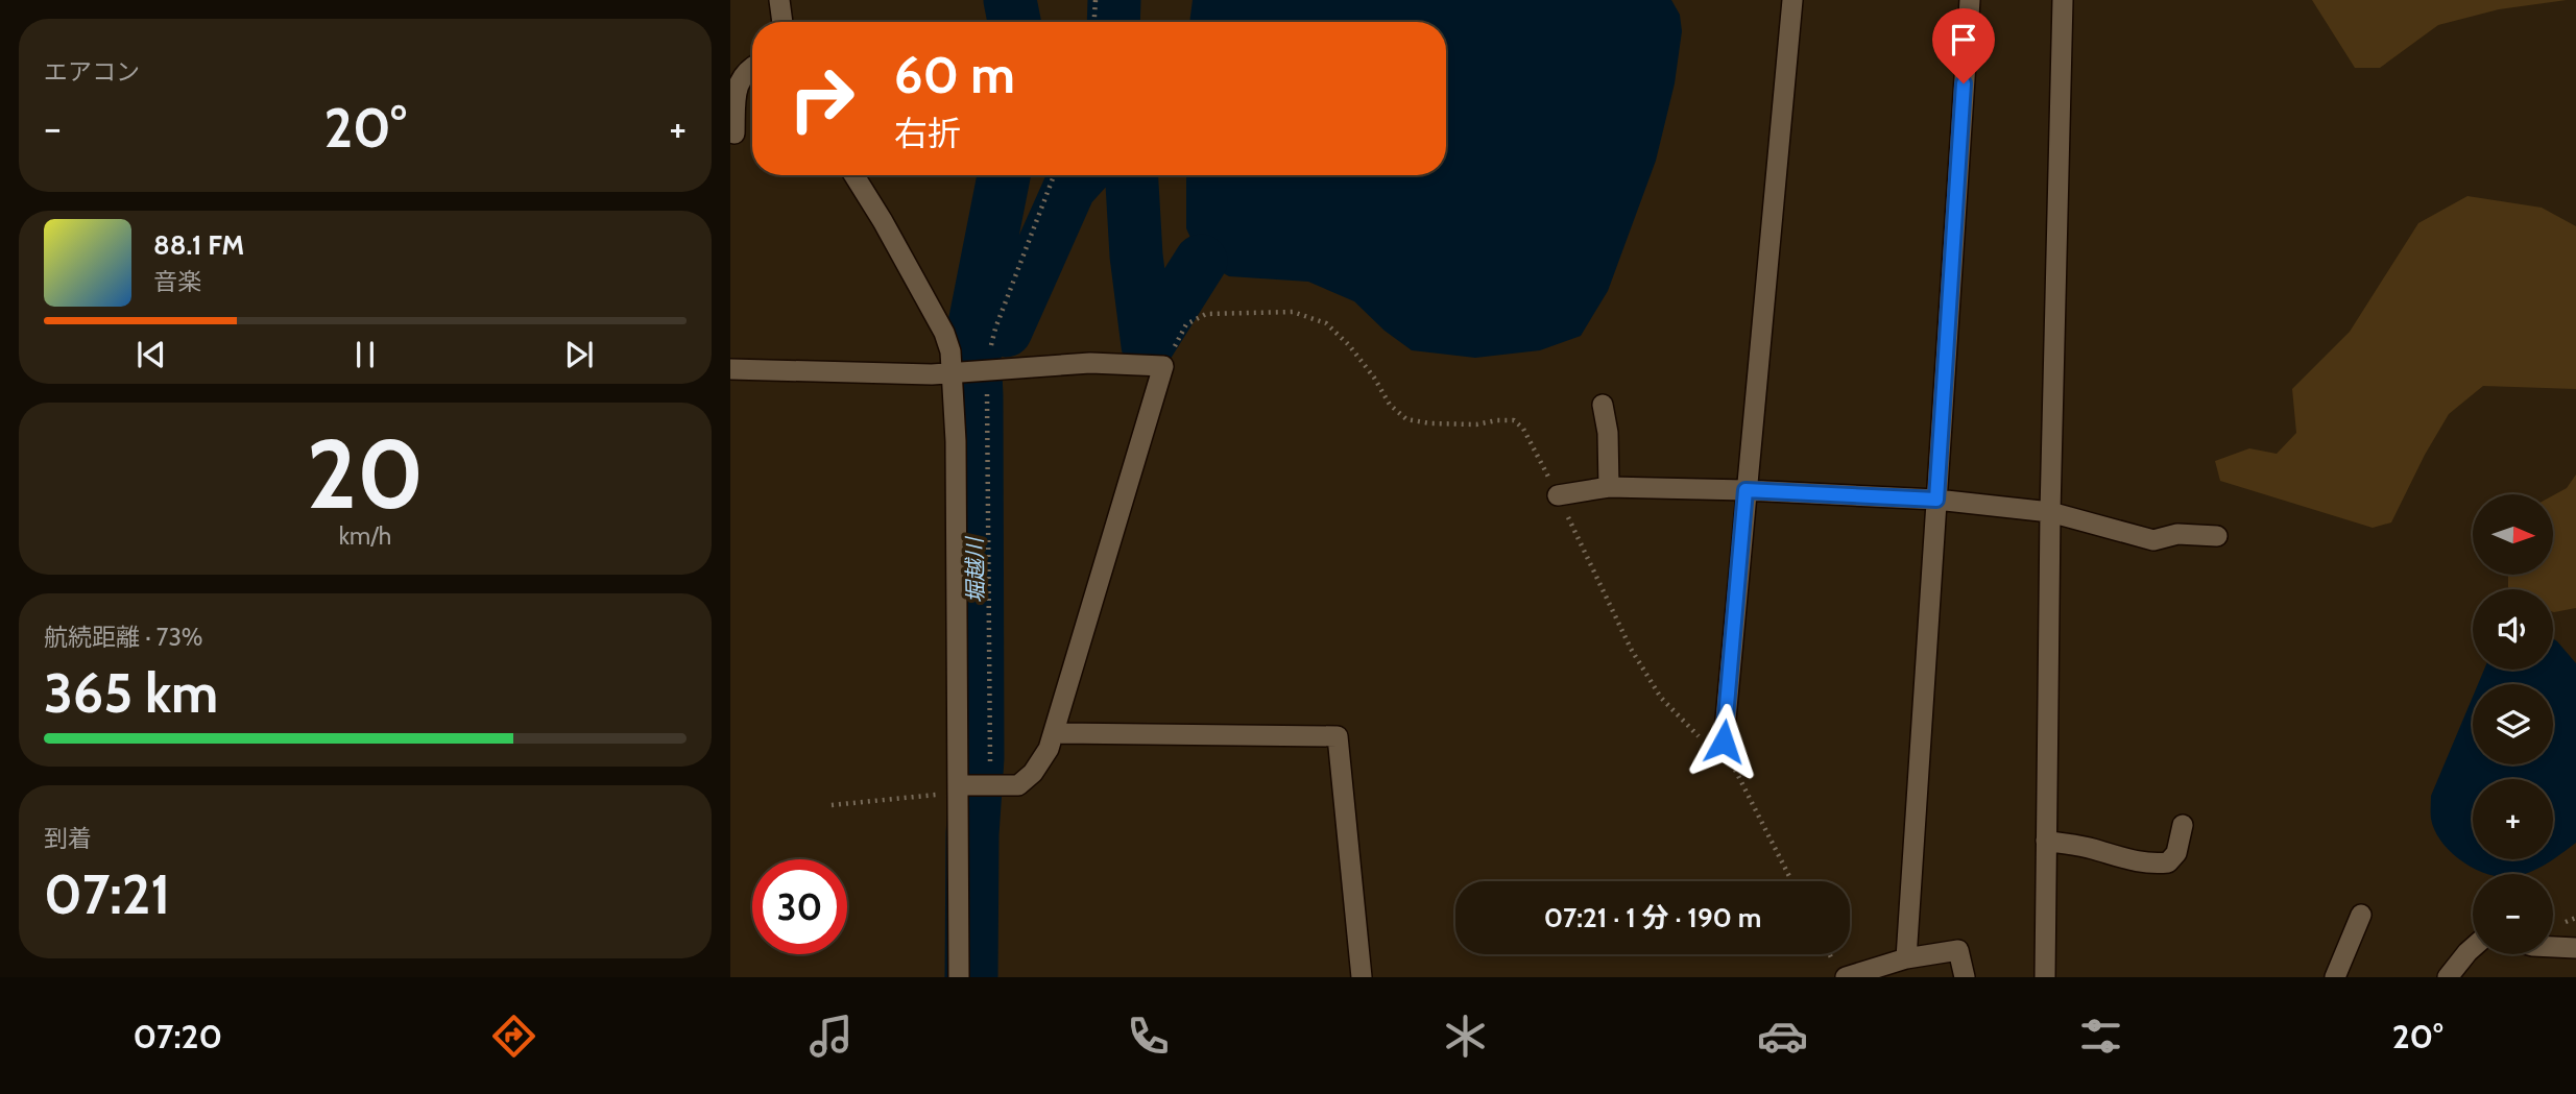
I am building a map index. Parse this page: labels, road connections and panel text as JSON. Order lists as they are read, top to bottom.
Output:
{
  "water": ["堀越川"],
  "north": "right",
  "page": {
    "tile": [
      "エアコン",
      ["20", "km/h"],
      ["航続距離 · 73%", "365 km"],
      ["到着", "07:21"]
    ],
    "turn": ["60 m", "右折"],
    "heat": ["−", "20°", "+"],
    "song": ["88.1 FM", "音楽"],
    "map_buttons": ["+", "−"],
    "limit": "30",
    "trip": "07:21 · 1 分 · 190 m",
    "tabs": ["07:20", "20°"]
  }
}
